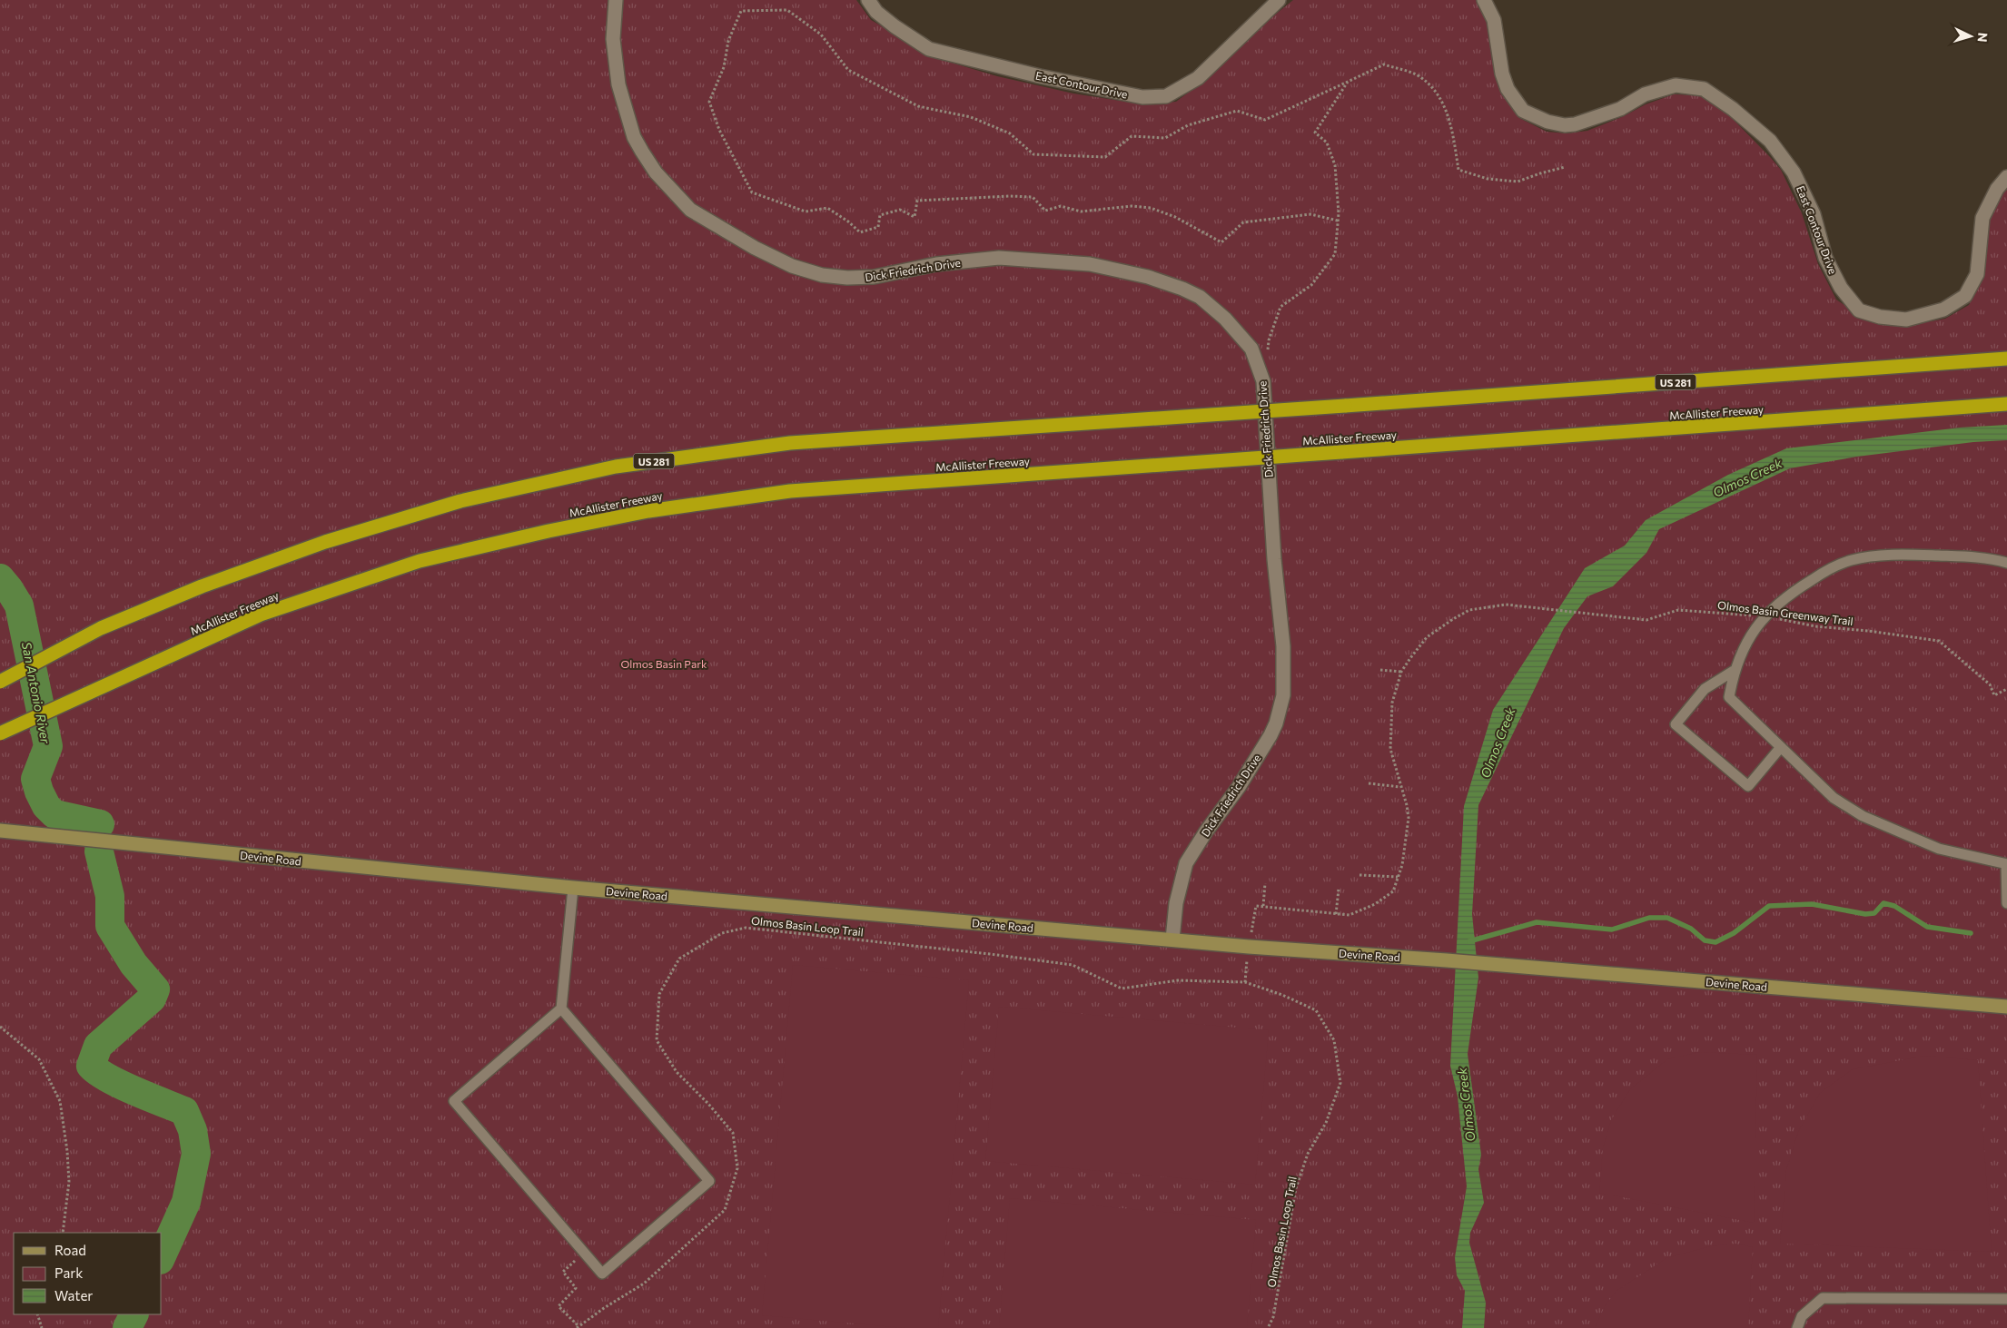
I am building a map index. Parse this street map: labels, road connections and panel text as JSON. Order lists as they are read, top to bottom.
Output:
{
  "streets": {
    "highway": ["US 281", "McAllister Freeway"],
    "street": ["East Contour Drive", "Dick Friedrich Drive", "Devine Road"],
    "path": ["Olmos Basin Greenway Trail", "Olmos Basin Loop Trail"]
  },
  "crossings": [
    ["Dick Friedrich Drive", "Devine Road"]
  ],
  "water": ["Olmos Creek", "San Antonio River"],
  "parks": ["Olmos Basin Park"],
  "legend": ["Road", "Park", "Water"],
  "north": "right"
}
